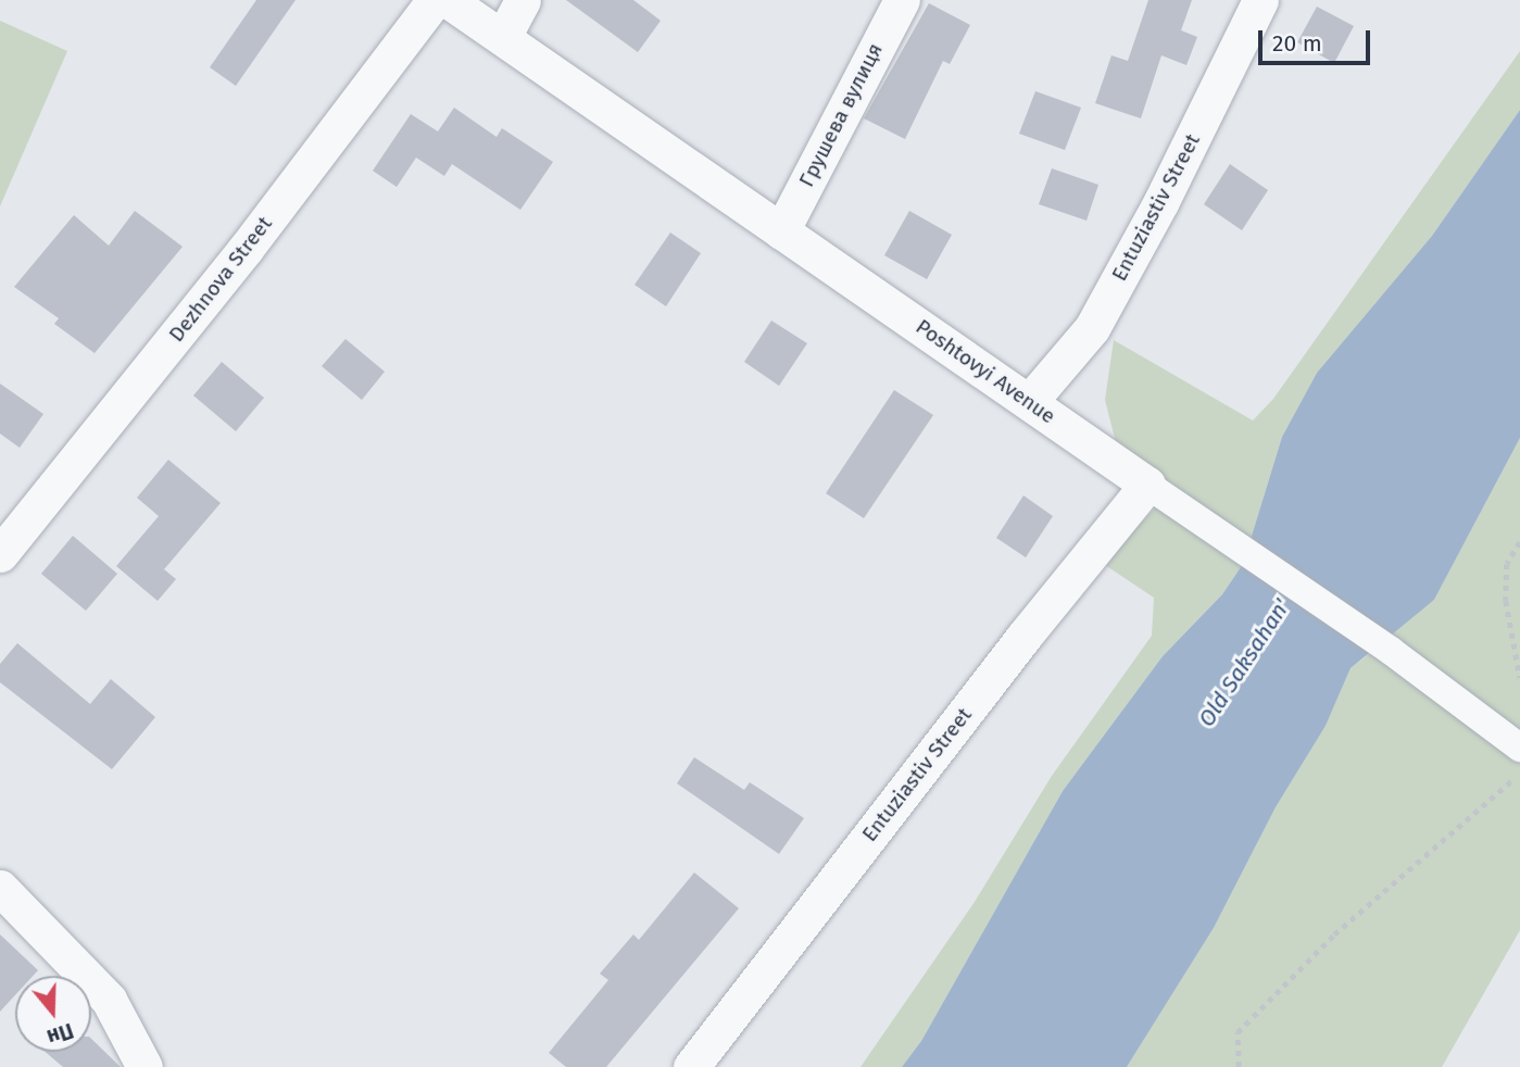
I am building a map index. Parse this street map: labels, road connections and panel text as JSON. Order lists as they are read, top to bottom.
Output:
{
  "streets": {
    "street": [
      "Грушева вулиця",
      "Entuziastiv Street",
      "Dezhnova Street",
      "Poshtovyi Avenue"
    ]
  },
  "crossings": [
    ["Грушева вулиця", "Poshtovyi Avenue"],
    ["Entuziastiv Street", "Poshtovyi Avenue"]
  ],
  "water": ["Old Saksahan'"],
  "scale_bar": "20 m",
  "north": "bottom"
}
